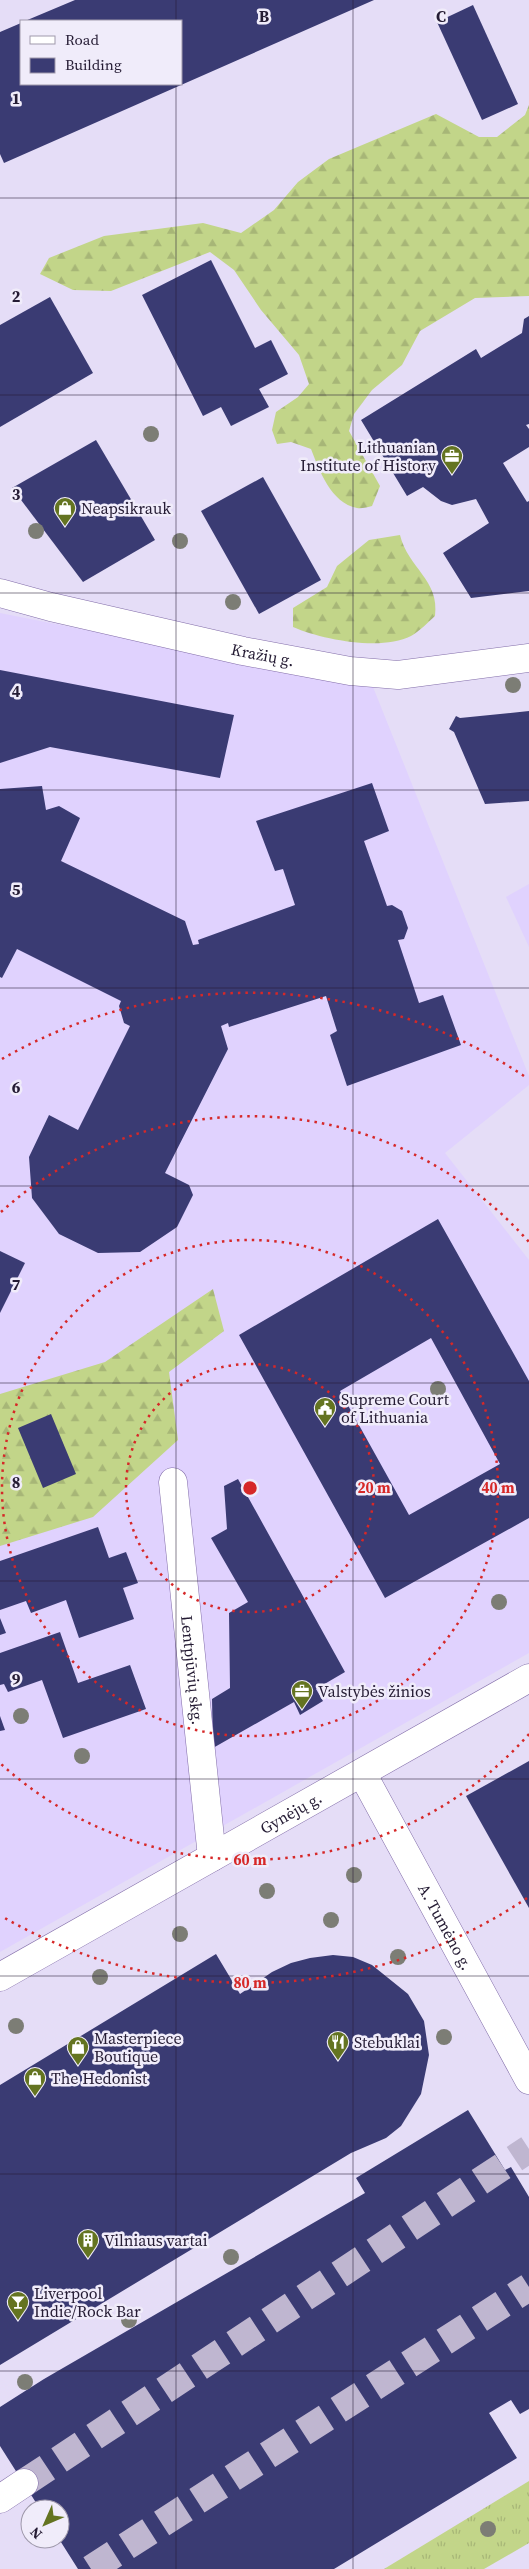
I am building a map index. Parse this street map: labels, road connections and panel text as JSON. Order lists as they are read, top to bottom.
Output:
{
  "streets": {
    "main road": [
      "Kražių g.",
      "Lentpjūvių skg.",
      "Gynėjų g.",
      "A. Tumėno g."
    ]
  },
  "crossings": [
    ["Lentpjūvių skg.", "Gynėjų g."],
    ["Gynėjų g.", "A. Tumėno g."]
  ],
  "places": {
    "office": ["Lithuanian Institute of History", "Valstybės žinios"],
    "shop": ["Neapsikrauk", "Masterpiece Boutique", "The Hedonist"],
    "public building": ["Supreme Court of Lithuania"],
    "restaurant": ["Stebuklai"],
    "building": ["Vilniaus vartai"],
    "bar": ["Liverpool Indie/Rock Bar"]
  },
  "legend": ["Road", "Building"],
  "north": "bottom left",
  "grid": {
    "columns": ["B", "C"],
    "rows": [
      "1",
      "2",
      "3",
      "4",
      "5",
      "6",
      "7",
      "8",
      "9"
    ]
  },
  "rings": [
    "20 m",
    "40 m",
    "60 m",
    "80 m"
  ]
}
